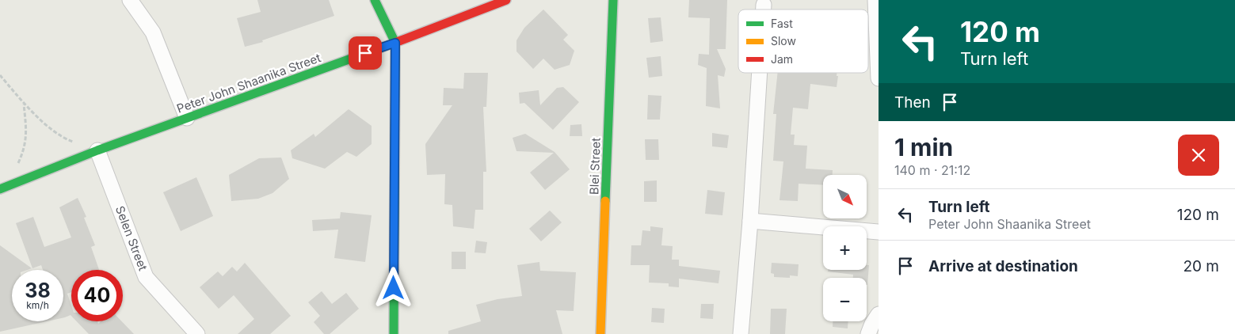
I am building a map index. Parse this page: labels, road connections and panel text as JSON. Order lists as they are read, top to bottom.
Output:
{
  "streets": {
    "street": ["Peter John Shaanika Street", "Blei Street", "Selen Street"]
  },
  "crossings": [
    ["Peter John Shaanika Street", "Selen Street"]
  ],
  "legend": ["Fast", "Slow", "Jam"],
  "north": "bottom right",
  "page": {
    "turn": ["120 m", "Turn left"],
    "then": "Then",
    "heading": ["1 min", "140 m · 21:12"],
    "map_buttons": ["+", "−"],
    "list": [
      {
        "name": "Turn left",
        "note": "Peter John Shaanika Street",
        "value": "120 m"
      },
      {
        "name": "Arrive at destination",
        "value": "20 m"
      }
    ],
    "speed": "38 km/h",
    "limit": "40"
  }
}
